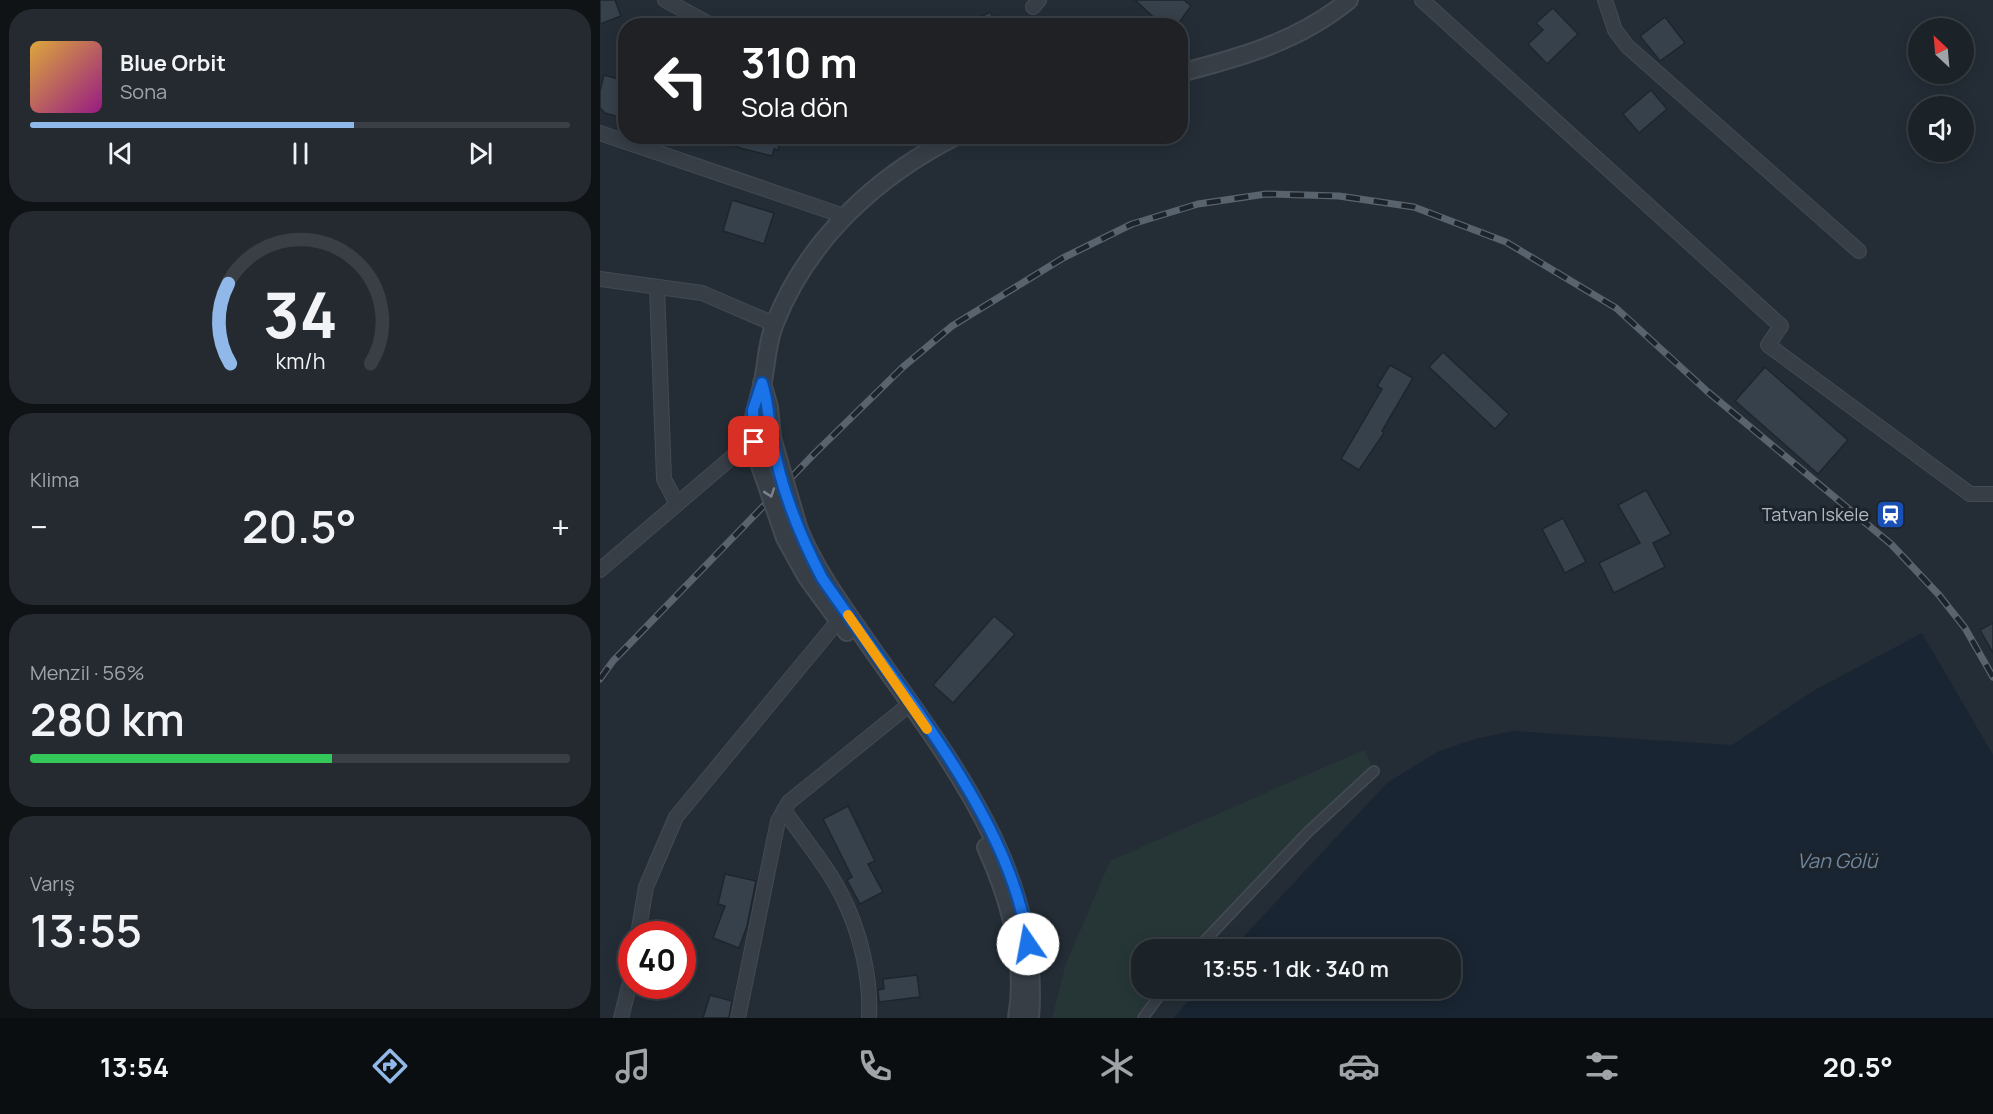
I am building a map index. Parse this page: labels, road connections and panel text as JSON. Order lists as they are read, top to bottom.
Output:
{
  "water": ["Van Gölü"],
  "places": {
    "station": ["Tatvan Iskele"]
  },
  "north": "top left",
  "page": {
    "turn": ["310 m", "Sola dön"],
    "song": ["Blue Orbit", "Sona"],
    "tile": [
      "Klima",
      ["Menzil · 56%", "280 km"],
      ["Varış", "13:55"]
    ],
    "heat": ["−", "20.5°", "+"],
    "limit": "40",
    "trip": "13:55 · 1 dk · 340 m",
    "tabs": ["13:54", "20.5°"],
    "gauge": ["34", "km/h"]
  }
}
